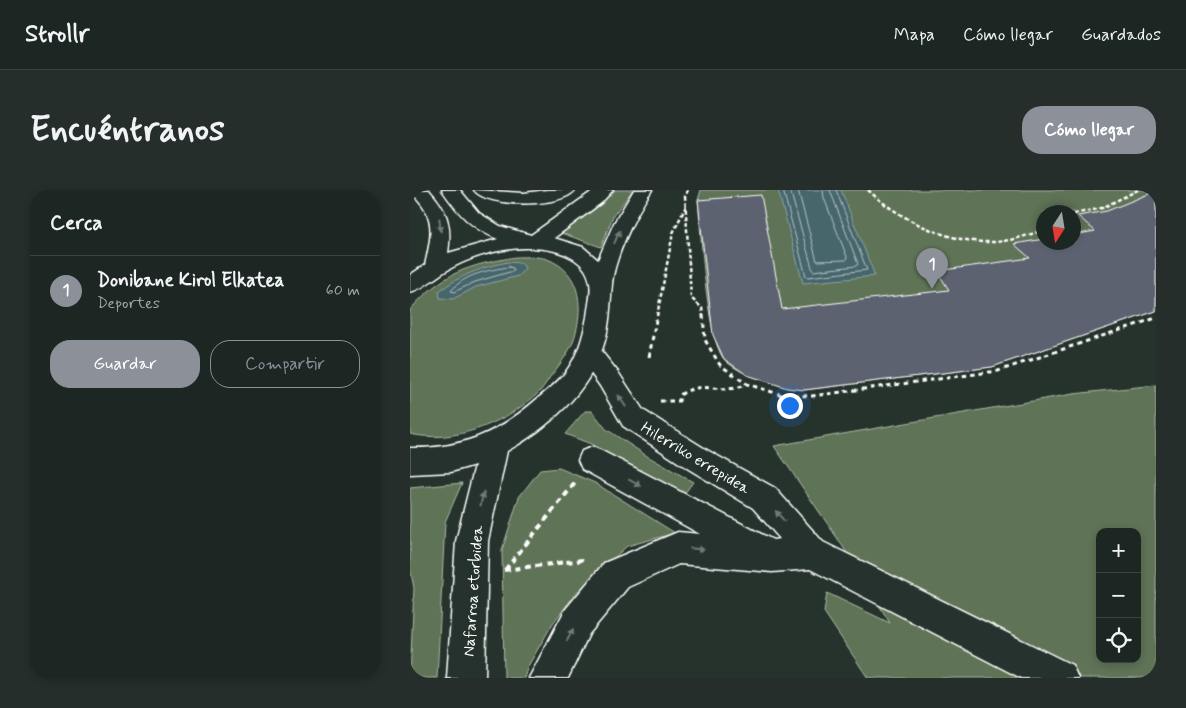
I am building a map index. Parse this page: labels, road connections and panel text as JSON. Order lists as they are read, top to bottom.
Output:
{
  "streets": {
    "main road": ["Hilerriko errepidea", "Nafarroa etorbidea"]
  },
  "one_way": ["Nafarroa etorbidea"],
  "north": "bottom",
  "page": {
    "header": "Strollr",
    "nav": ["Mapa", "Cómo llegar", "Guardados"],
    "buttons": [
      "Cómo llegar",
      ["Guardar", "Compartir"]
    ],
    "title": "Encuéntranos",
    "heading": "Cerca",
    "pins": "1",
    "list": [
      {
        "mark": "1",
        "name": "Donibane Kirol Elkatea",
        "note": "Deportes",
        "value": "60 m"
      }
    ],
    "map_buttons": ["+", "−"]
  }
}
